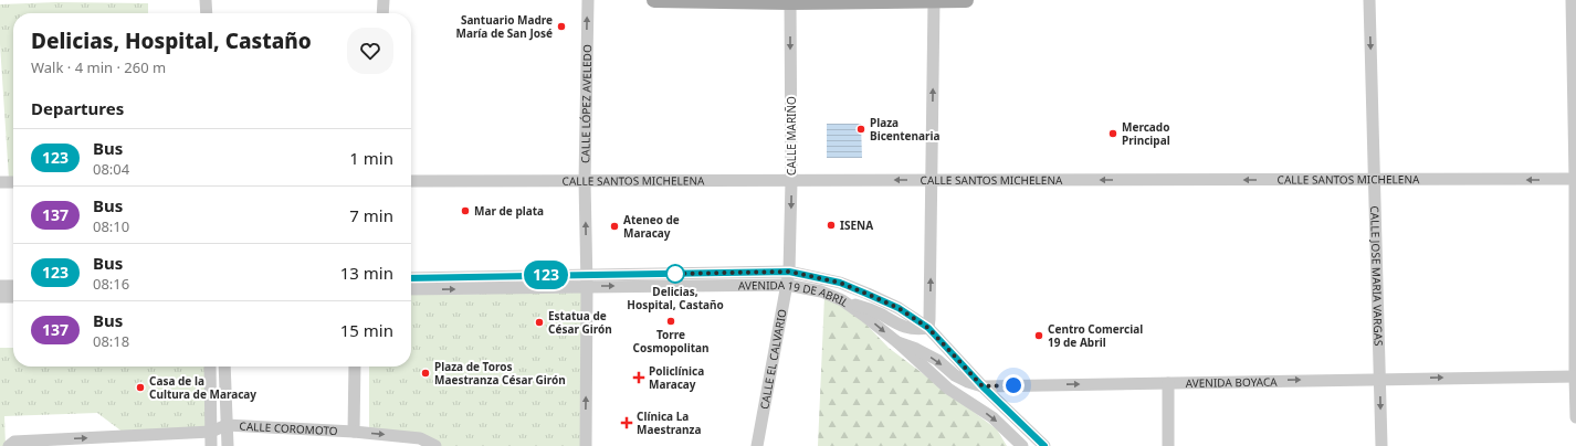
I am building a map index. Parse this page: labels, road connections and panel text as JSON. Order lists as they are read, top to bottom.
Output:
{
  "streets": {
    "street": [
      "CALLE LÓPEZ AVELEDO",
      "CALLE MARIÑO",
      "CALLE SANTOS MICHELENA",
      "CALLE JOSE MARIA VARGAS",
      "AVENIDA 19 DE ABRIL",
      "CALLE EL CALVARIO",
      "AVENIDA BOYACA",
      "CALLE COROMOTO"
    ]
  },
  "crossings": [
    ["CALLE LÓPEZ AVELEDO", "CALLE SANTOS MICHELENA"],
    ["CALLE LÓPEZ AVELEDO", "AVENIDA 19 DE ABRIL"],
    ["CALLE MARIÑO", "CALLE SANTOS MICHELENA"],
    ["CALLE MARIÑO", "AVENIDA 19 DE ABRIL"],
    ["CALLE MARIÑO", "CALLE EL CALVARIO"],
    ["CALLE SANTOS MICHELENA", "CALLE JOSE MARIA VARGAS"],
    ["CALLE JOSE MARIA VARGAS", "AVENIDA BOYACA"],
    ["AVENIDA 19 DE ABRIL", "CALLE EL CALVARIO"],
    ["AVENIDA 19 DE ABRIL", "AVENIDA BOYACA"]
  ],
  "one_way": [
    "CALLE LÓPEZ AVELEDO",
    "CALLE MARIÑO",
    "CALLE SANTOS MICHELENA",
    "CALLE JOSE MARIA VARGAS",
    "AVENIDA BOYACA",
    "CALLE COROMOTO"
  ],
  "places": {
    "other": [
      "Santuario Madre María de San José",
      "Plaza Bicentenaria",
      "Mercado Principal",
      "Mar de plata",
      "ISENA",
      "Ateneo de Maracay",
      "Delicias, Hospital, Castaño",
      "Torre Cosmopolitan",
      "Estatua de César Girón",
      "Centro Comercial 19 de Abril",
      "Plaza de Toros Maestranza César Girón",
      "Casa de la Cultura de Maracay"
    ],
    "health": ["Policlínica Maracay", "Clínica La Maestranza"]
  },
  "lines": ["bus line 123"],
  "page": {
    "on_map": "123",
    "heading": [
      ["Delicias, Hospital, Castaño", "Walk · 4 min · 260 m"],
      "Departures"
    ],
    "list": [
      {
        "mark": "123",
        "name": "Bus",
        "note": "08:04",
        "value": "1 min"
      },
      {
        "mark": "137",
        "name": "Bus",
        "note": "08:10",
        "value": "7 min"
      },
      {
        "mark": "123",
        "name": "Bus",
        "note": "08:16",
        "value": "13 min"
      },
      {
        "mark": "137",
        "name": "Bus",
        "note": "08:18",
        "value": "15 min"
      }
    ]
  }
}
